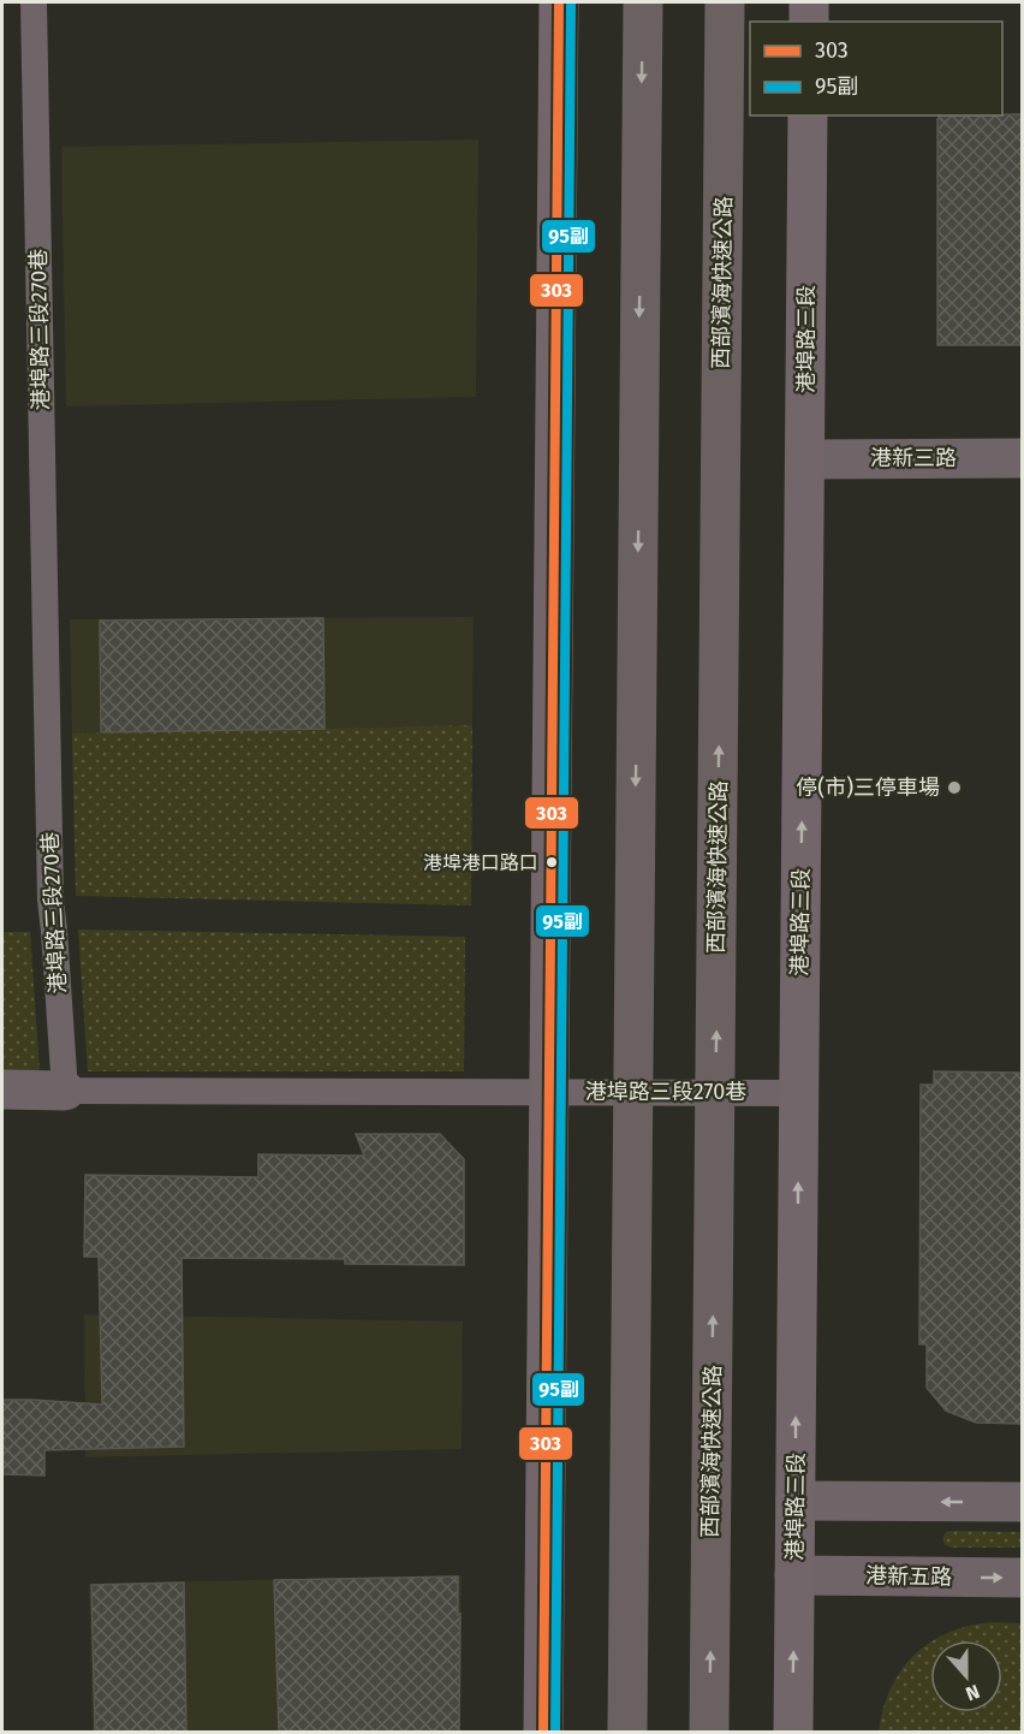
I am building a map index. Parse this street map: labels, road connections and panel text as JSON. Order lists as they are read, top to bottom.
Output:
{
  "streets": {
    "highway": ["西部濱海快速公路"],
    "street": ["港埠路三段", "港新三路", "港新五路"],
    "lane": ["港埠路三段270巷"]
  },
  "crossings": [
    ["港埠路三段270巷", "港埠路三段"],
    ["港埠路三段", "港新三路"],
    ["港埠路三段", "港新五路"]
  ],
  "places": ["停(市)三停車場", "港埠港口路口"],
  "lines": ["transit line 303", "transit line 95副"],
  "legend": ["303", "95副"],
  "north": "bottom"
}
